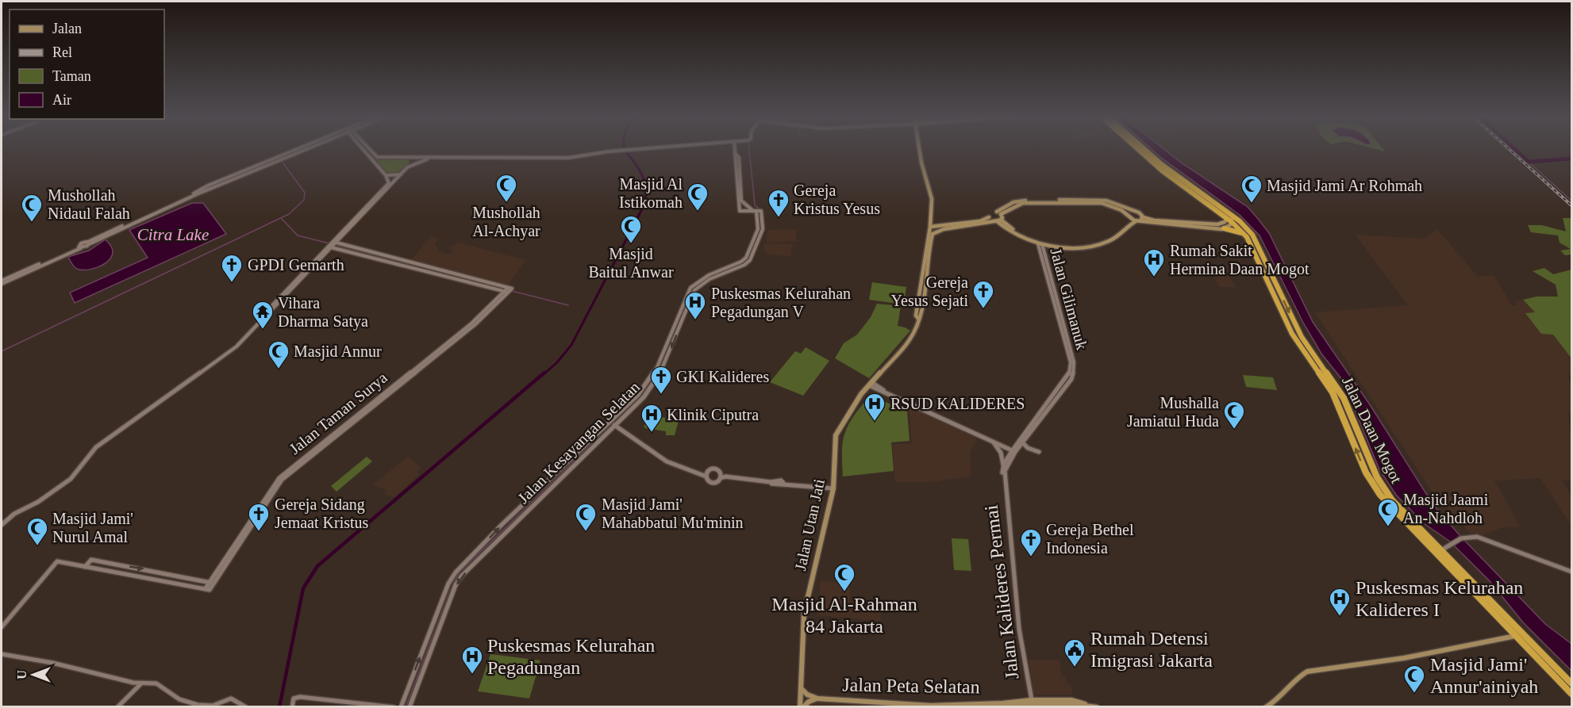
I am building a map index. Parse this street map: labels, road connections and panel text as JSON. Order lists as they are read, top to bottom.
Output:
{
  "streets": {
    "highway": ["Jalan Daan Mogot"],
    "main road": ["Jalan Utan Jati", "Jalan Peta Selatan"],
    "street": [
      "Jalan Gilimanuk",
      "Jalan Taman Surya",
      "Jalan Kesayangan Selatan",
      "Jalan Kalideres Permai"
    ]
  },
  "crossings": [
    ["Jalan Gilimanuk", "Jalan Kalideres Permai"],
    ["Jalan Utan Jati", "Jalan Peta Selatan"],
    ["Jalan Kalideres Permai", "Jalan Peta Selatan"]
  ],
  "water": ["Citra Lake"],
  "places": {
    "mosque": [
      "Mushollah Al-Achyar",
      "Masjid Jami Ar Rohmah",
      "Masjid Al Istikomah",
      "Mushollah Nidaul Falah",
      "Masjid Baitul Anwar",
      "Masjid Annur",
      "Mushalla Jamiatul Huda",
      "Masjid Jaami An-Nahdloh",
      "Masjid Jami' Mahabbatul Mu'minin",
      "Masjid Jami' Nurul Amal",
      "Masjid Al-Rahman 84 Jakarta",
      "Masjid Jami' Annur'ainiyah"
    ],
    "church": [
      "Gereja Kristus Yesus",
      "GPDI Gemarth",
      "Gereja Yesus Sejati",
      "GKI Kalideres",
      "Gereja Sidang Jemaat Kristus",
      "Gereja Bethel Indonesia"
    ],
    "hospital": [
      "Rumah Sakit Hermina Daan Mogot",
      "Puskesmas Kelurahan Pegadungan V",
      "RSUD KALIDERES",
      "Klinik Ciputra",
      "Puskesmas Kelurahan Kalideres I",
      "Puskesmas Kelurahan Pegadungan"
    ],
    "temple": ["Vihara Dharma Satya"],
    "public building": ["Rumah Detensi Imigrasi Jakarta"]
  },
  "legend": [
    "Jalan",
    "Rel",
    "Taman",
    "Air"
  ],
  "north": "left"
}
